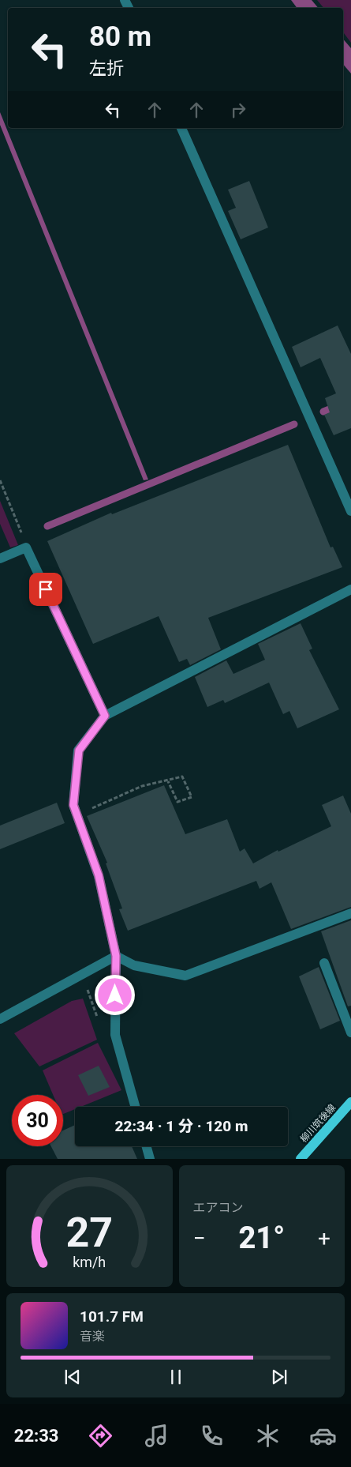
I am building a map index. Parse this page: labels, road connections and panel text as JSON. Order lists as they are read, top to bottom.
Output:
{
  "streets": {
    "main road": ["柳川筑後線"]
  },
  "page": {
    "turn": ["80 m", "左折"],
    "limit": "30",
    "trip": "22:34 · 1 分 · 120 m",
    "tile": "エアコン",
    "heat": ["−", "21°", "+"],
    "song": ["101.7 FM", "音楽"],
    "tabs": "22:33",
    "gauge": ["27", "km/h"]
  }
}
